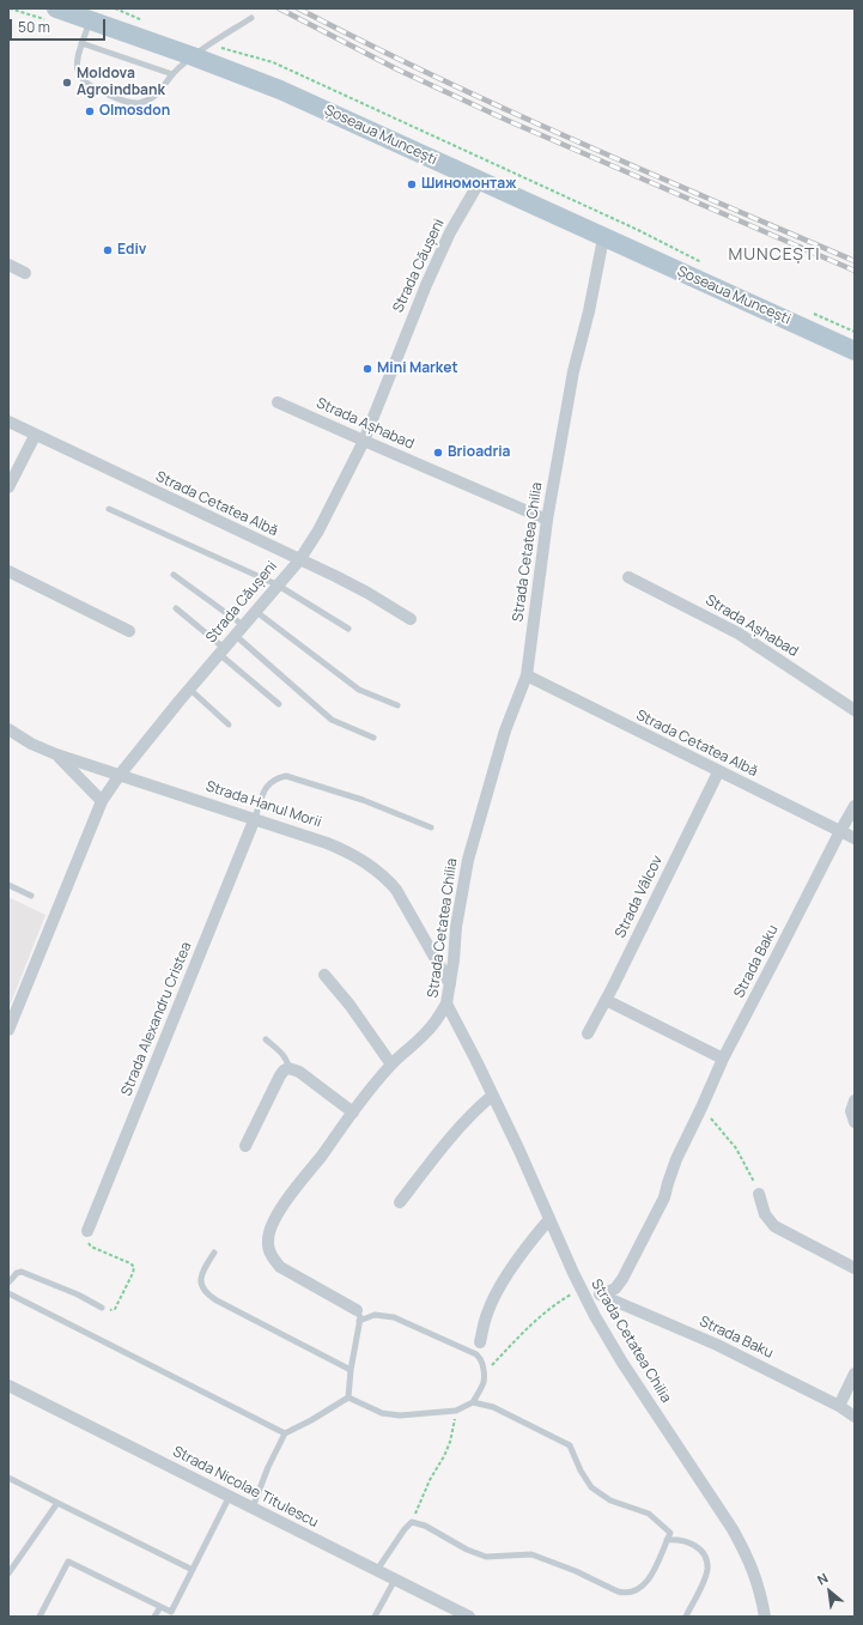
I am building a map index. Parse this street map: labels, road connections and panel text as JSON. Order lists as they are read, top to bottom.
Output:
{
  "streets": {
    "main road": ["Șoseaua Muncești"],
    "street": [
      "Strada Căușeni",
      "Strada Așhabad",
      "Strada Cetatea Albă",
      "Strada Cetatea Chilia",
      "Strada Hanul Morii",
      "Strada Vâlcov",
      "Strada Baku",
      "Strada Alexandru Cristea",
      "Strada Nicolae Titulescu"
    ]
  },
  "crossings": [
    ["Șoseaua Muncești", "Strada Căușeni"],
    ["Șoseaua Muncești", "Strada Cetatea Chilia"],
    ["Strada Căușeni", "Strada Așhabad"],
    ["Strada Căușeni", "Strada Cetatea Albă"],
    ["Strada Căușeni", "Strada Hanul Morii"],
    ["Strada Așhabad", "Strada Cetatea Chilia"],
    ["Strada Cetatea Albă", "Strada Cetatea Chilia"],
    ["Strada Cetatea Albă", "Strada Vâlcov"],
    ["Strada Cetatea Albă", "Strada Baku"],
    ["Strada Cetatea Chilia", "Strada Hanul Morii"],
    ["Strada Cetatea Chilia", "Strada Baku"],
    ["Strada Hanul Morii", "Strada Alexandru Cristea"]
  ],
  "districts": ["MUNCEȘTI"],
  "places": [
    "Moldova Agroindbank",
    "Olmosdon",
    "Шиномонтаж",
    "Ediv",
    "Mini Market",
    "Brioadria"
  ],
  "scale_bar": "50 m",
  "north": "top left"
}
